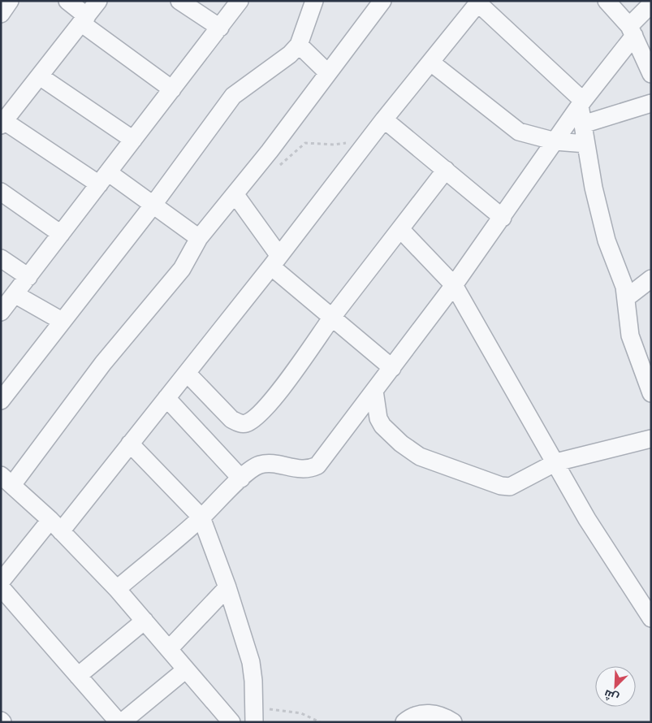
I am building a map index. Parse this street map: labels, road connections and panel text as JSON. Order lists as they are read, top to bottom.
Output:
{
  "north": "bottom left"
}
